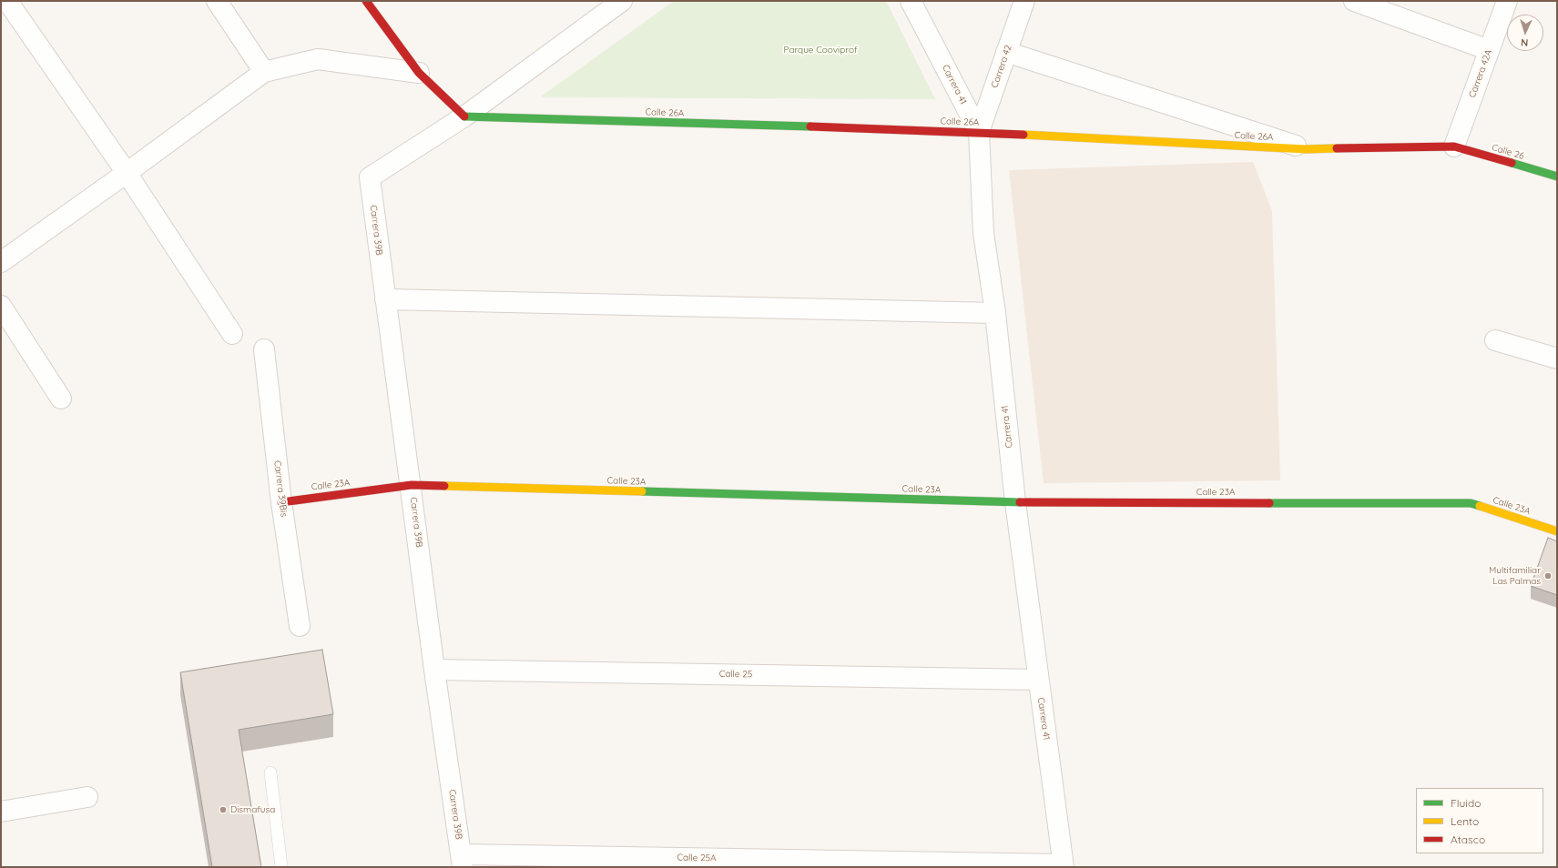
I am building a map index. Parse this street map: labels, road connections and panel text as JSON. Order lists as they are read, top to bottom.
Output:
{
  "streets": {
    "street": [
      "Carrera 42",
      "Carrera 42A",
      "Carrera 41",
      "Calle 26A",
      "Calle 26",
      "Carrera 39B",
      "Calle 23A",
      "Carrera 39Bis",
      "Calle 25",
      "Calle 25A"
    ]
  },
  "crossings": [
    ["Carrera 42", "Carrera 41"],
    ["Carrera 42", "Calle 26A"],
    ["Carrera 42A", "Calle 26A"],
    ["Carrera 42A", "Calle 26"],
    ["Carrera 41", "Calle 26A"],
    ["Carrera 41", "Calle 23A"],
    ["Carrera 41", "Calle 25"],
    ["Carrera 41", "Calle 25A"],
    ["Calle 26A", "Calle 26"],
    ["Calle 26A", "Carrera 39B"],
    ["Carrera 39B", "Calle 23A"],
    ["Carrera 39B", "Calle 25"],
    ["Carrera 39B", "Calle 25A"],
    ["Calle 23A", "Carrera 39Bis"]
  ],
  "parks": ["Parque Cooviprof"],
  "places": ["Multifamiliar Las Palmas", "Dismafusa"],
  "legend": ["Fluido", "Lento", "Atasco"],
  "north": "bottom"
}
